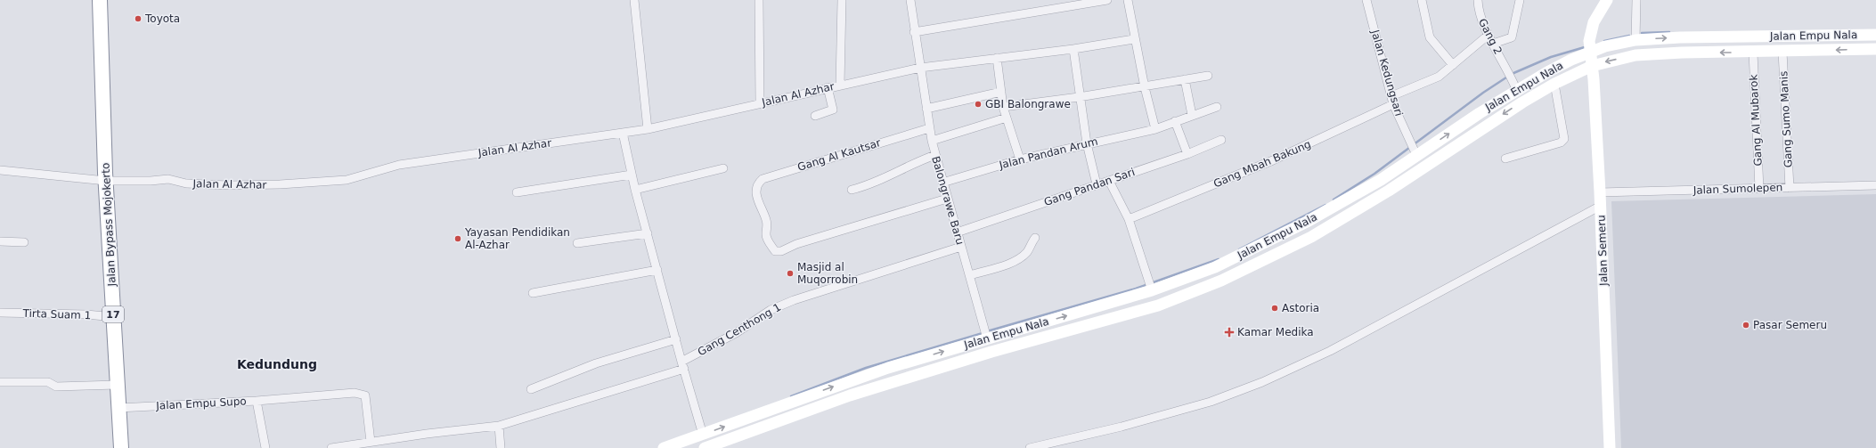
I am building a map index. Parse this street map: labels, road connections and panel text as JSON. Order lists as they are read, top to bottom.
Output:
{
  "streets": {
    "highway": ["Jalan Bypass Mojokerto", "17"],
    "main road": ["Jalan Empu Nala", "Jalan Semeru"],
    "street": [
      "Gang 2",
      "Jalan Kedungsari",
      "Jalan Al Azhar",
      "Gang Sumo Manis",
      "Gang Al Mubarok",
      "Jalan Pandan Arum",
      "Gang Al Kautsar",
      "Gang Mbah Bakung",
      "Gang Pandan Sari",
      "Jalan Sumolepen",
      "Balongrawe Baru",
      "Tirta Suam 1",
      "Gang Centhong 1",
      "Jalan Empu Supo"
    ]
  },
  "crossings": [
    ["Jalan Empu Nala", "Gang 2"],
    ["Jalan Empu Nala", "Jalan Kedungsari"],
    ["Jalan Empu Nala", "Gang Sumo Manis"],
    ["Jalan Empu Nala", "Gang Al Mubarok"],
    ["Jalan Empu Nala", "Balongrawe Baru"],
    ["Jalan Empu Nala", "Jalan Semeru"],
    ["Jalan Kedungsari", "Gang Mbah Bakung"],
    ["Jalan Al Azhar", "Balongrawe Baru"],
    ["Jalan Al Azhar", "Jalan Bypass Mojokerto"],
    ["Gang Sumo Manis", "Jalan Sumolepen"],
    ["Gang Al Mubarok", "Jalan Sumolepen"],
    ["Jalan Pandan Arum", "Balongrawe Baru"],
    ["Gang Al Kautsar", "Balongrawe Baru"],
    ["Gang Pandan Sari", "Balongrawe Baru"],
    ["Jalan Sumolepen", "Jalan Semeru"],
    ["Balongrawe Baru", "Gang Centhong 1"],
    ["Jalan Bypass Mojokerto", "Tirta Suam 1"],
    ["Jalan Bypass Mojokerto", "Jalan Empu Supo"]
  ],
  "districts": ["Kedundung"],
  "places": {
    "other": [
      "Toyota",
      "GBI Balongrawe",
      "Yayasan Pendidikan Al-Azhar",
      "Masjid al Muqorrobin",
      "Astoria",
      "Pasar Semeru"
    ],
    "health": ["Kamar Medika"]
  }
}
